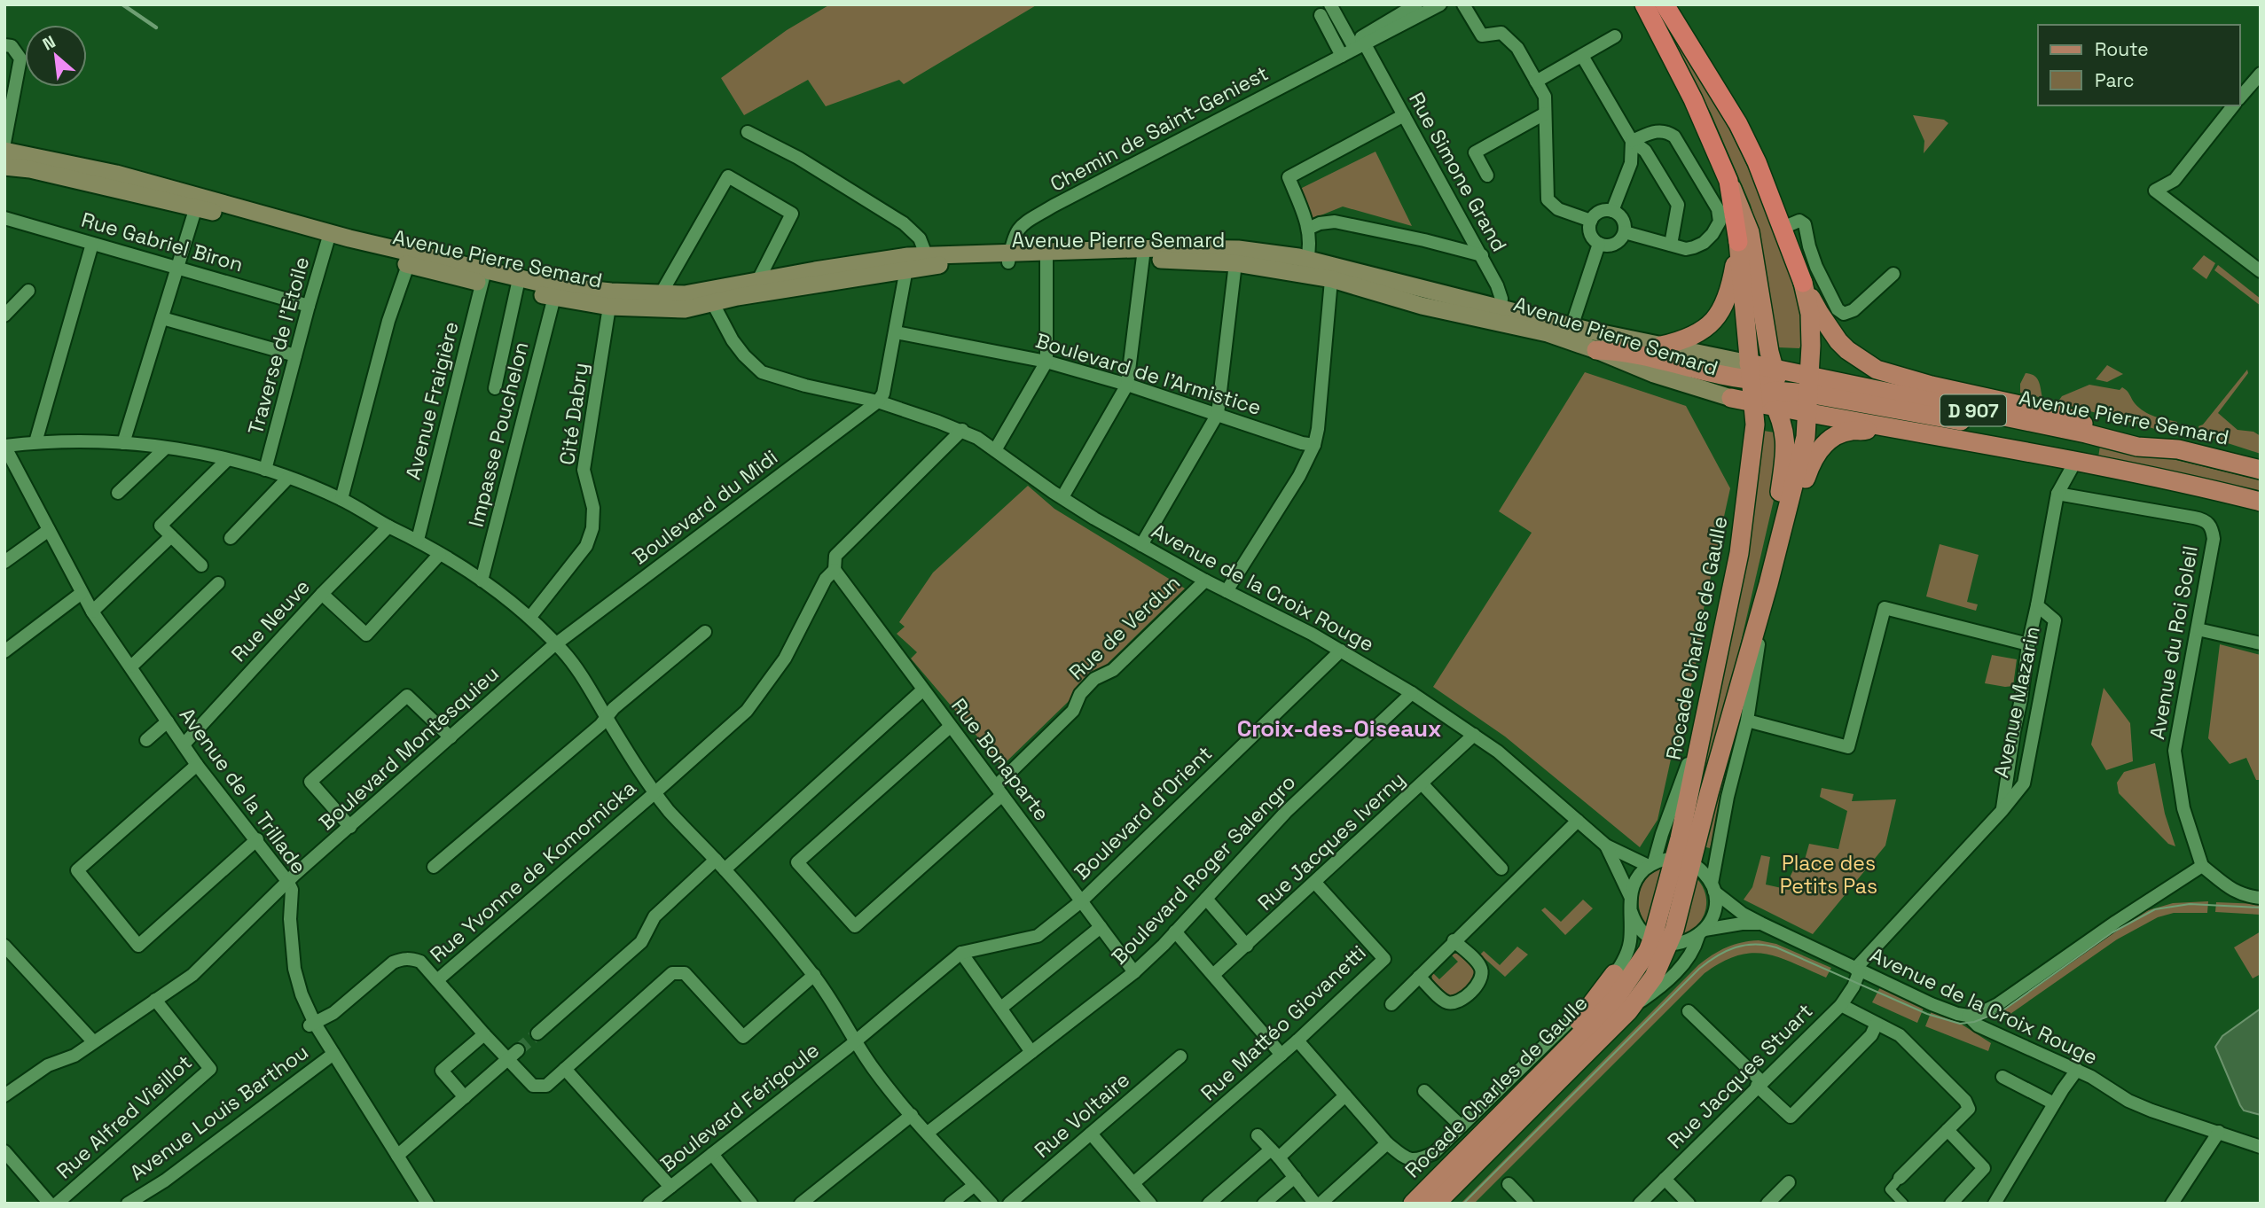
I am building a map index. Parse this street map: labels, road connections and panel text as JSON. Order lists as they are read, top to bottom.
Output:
{
  "streets": {
    "highway": ["Rocade Charles de Gaulle"],
    "main road": ["Avenue Pierre Semard", "D 907"],
    "street": [
      "Chemin de Saint-Geniest",
      "Rue Simone Grand",
      "Rue Gabriel Biron",
      "Traverse de l'Etoile",
      "Boulevard de l'Armistice",
      "Avenue Fraigière",
      "Cité Dabry",
      "Impasse Pouchelon",
      "Boulevard du Midi",
      "Avenue de la Croix Rouge",
      "Rue Neuve",
      "Rue de Verdun",
      "Avenue du Roi Soleil",
      "Avenue Mazarin",
      "Boulevard Montesquieu",
      "Rue Bonaparte",
      "Avenue de la Trillade",
      "Boulevard d'Orient",
      "Rue Jacques Iverny",
      "Boulevard Roger Salengro",
      "Rue Yvonne de Komornicka",
      "Rue Mattéo Giovanetti",
      "Rue Jacques Stuart",
      "Boulevard Férigoule",
      "Avenue Louis Barthou",
      "Rue Voltaire",
      "Rue Alfred Vieillot"
    ]
  },
  "crossings": [
    ["Chemin de Saint-Geniest", "Rue Simone Grand"],
    ["Chemin de Saint-Geniest", "Avenue Pierre Semard"],
    ["Rue Simone Grand", "Avenue Pierre Semard"],
    ["Avenue Pierre Semard", "Traverse de l'Etoile"],
    ["Avenue Pierre Semard", "Avenue Fraigière"],
    ["Avenue Pierre Semard", "Cité Dabry"],
    ["Avenue Pierre Semard", "Impasse Pouchelon"],
    ["Avenue Pierre Semard", "Avenue de la Croix Rouge"],
    ["Avenue Pierre Semard", "Rocade Charles de Gaulle"],
    ["Rue Gabriel Biron", "Traverse de l'Etoile"],
    ["D 907", "Rocade Charles de Gaulle"],
    ["D 907", "Avenue Mazarin"],
    ["Boulevard du Midi", "Avenue de la Croix Rouge"],
    ["Boulevard du Midi", "Boulevard Montesquieu"],
    ["Avenue de la Croix Rouge", "Rue de Verdun"],
    ["Avenue de la Croix Rouge", "Rocade Charles de Gaulle"],
    ["Avenue de la Croix Rouge", "Avenue Mazarin"],
    ["Avenue de la Croix Rouge", "Boulevard d'Orient"],
    ["Avenue de la Croix Rouge", "Rue Jacques Iverny"],
    ["Avenue de la Croix Rouge", "Boulevard Roger Salengro"],
    ["Avenue de la Croix Rouge", "Rue Yvonne de Komornicka"],
    ["Avenue de la Croix Rouge", "Rue Jacques Stuart"],
    ["Rue Neuve", "Avenue de la Trillade"],
    ["Rue de Verdun", "Rue Bonaparte"],
    ["Avenue du Roi Soleil", "Avenue Mazarin"],
    ["Avenue Mazarin", "Rue Jacques Stuart"],
    ["Boulevard Montesquieu", "Avenue de la Trillade"],
    ["Boulevard Montesquieu", "Rue Alfred Vieillot"],
    ["Rue Bonaparte", "Boulevard d'Orient"],
    ["Rue Bonaparte", "Boulevard Roger Salengro"],
    ["Rue Bonaparte", "Rue Yvonne de Komornicka"],
    ["Avenue de la Trillade", "Avenue Louis Barthou"],
    ["Boulevard d'Orient", "Boulevard Férigoule"],
    ["Rue Jacques Iverny", "Rue Mattéo Giovanetti"]
  ],
  "districts": ["Croix-des-Oiseaux"],
  "parks": ["Place des Petits Pas"],
  "legend": ["Route", "Parc"],
  "north": "top left"
}
